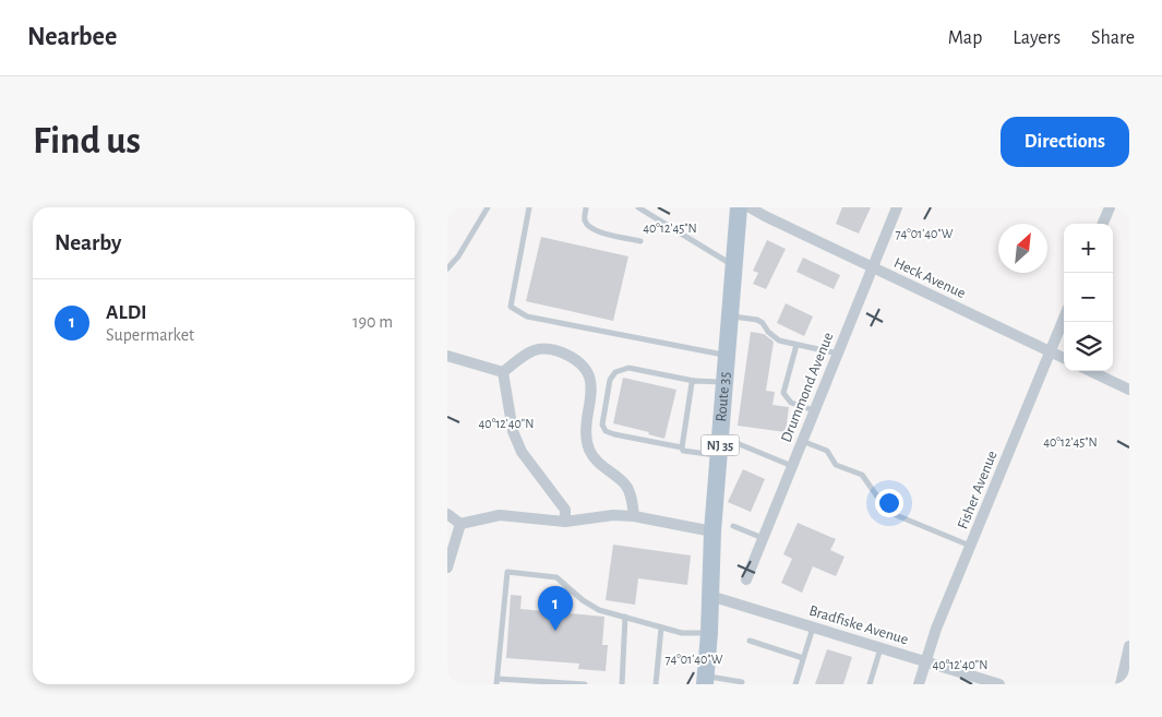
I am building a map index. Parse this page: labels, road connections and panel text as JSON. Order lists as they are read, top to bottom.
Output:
{
  "streets": {
    "main road": ["Route 35", "NJ 35"],
    "street": [
      "Heck Avenue",
      "Drummond Avenue",
      "Fisher Avenue",
      "Bradfiske Avenue"
    ]
  },
  "crossings": [
    ["Heck Avenue", "Drummond Avenue"],
    ["Heck Avenue", "Fisher Avenue"],
    ["Route 35", "Bradfiske Avenue"],
    ["Fisher Avenue", "Bradfiske Avenue"]
  ],
  "north": "top right",
  "page": {
    "header": "Nearbee",
    "nav": ["Map", "Layers", "Share"],
    "buttons": "Directions",
    "title": "Find us",
    "heading": "Nearby",
    "map_buttons": ["+", "−"],
    "list": [
      {
        "mark": "1",
        "name": "ALDI",
        "note": "Supermarket",
        "value": "190 m"
      }
    ],
    "pins": "1"
  },
  "coordinates": ["40°12'45\"N", "74°01'40\"W", "40°12'40\"N"]
}
